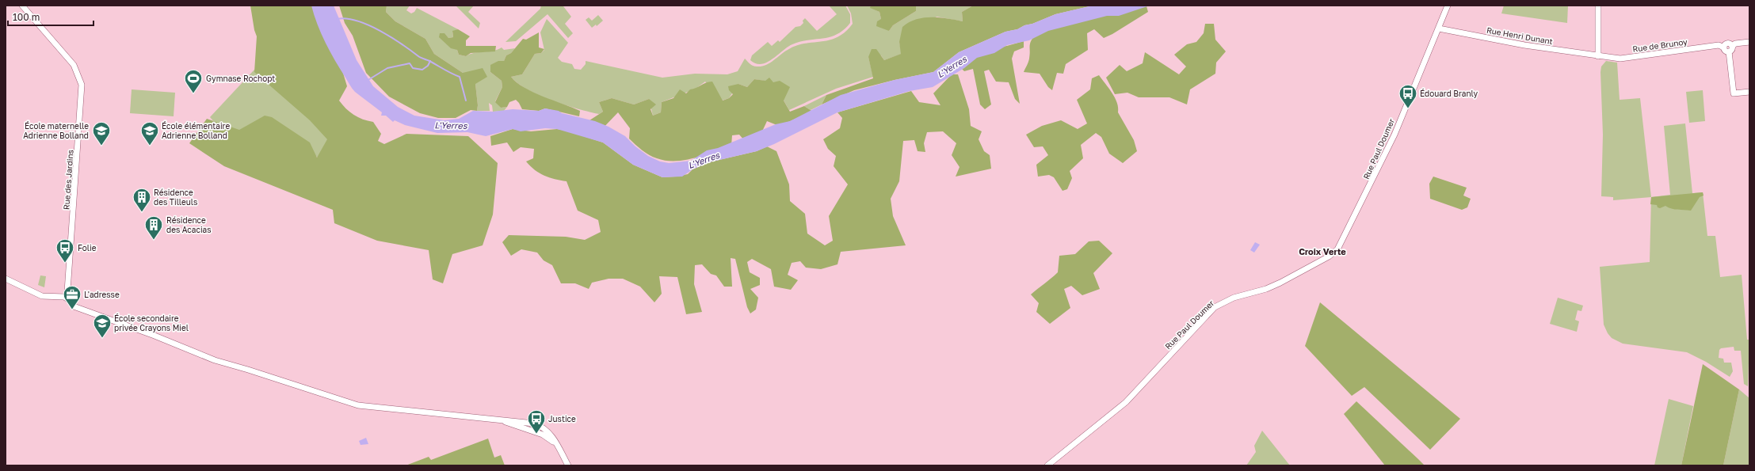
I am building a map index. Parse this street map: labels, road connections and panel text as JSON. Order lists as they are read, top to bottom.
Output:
{
  "streets": {
    "street": [
      "Rue Henri Dunant",
      "Rue de Brunoy",
      "Rue Paul Doumer",
      "Rue des Jardins"
    ]
  },
  "crossings": [
    ["Rue Henri Dunant", "Rue de Brunoy"],
    ["Rue Henri Dunant", "Rue Paul Doumer"]
  ],
  "districts": ["Croix Verte"],
  "water": ["L'Yerres"],
  "places": {
    "sports": ["Gymnase Rochopt"],
    "bus stop": ["Édouard Branly", "Folie", "Justice"],
    "school or university": ["École maternelle Adrienne Bolland", "École élémentaire Adrienne Bolland", "École secondaire privée Crayons Miel"],
    "building": ["Résidence des Tilleuls", "Résidence des Acacias"],
    "office": ["L'adresse"]
  },
  "scale_bar": "100 m"
}
